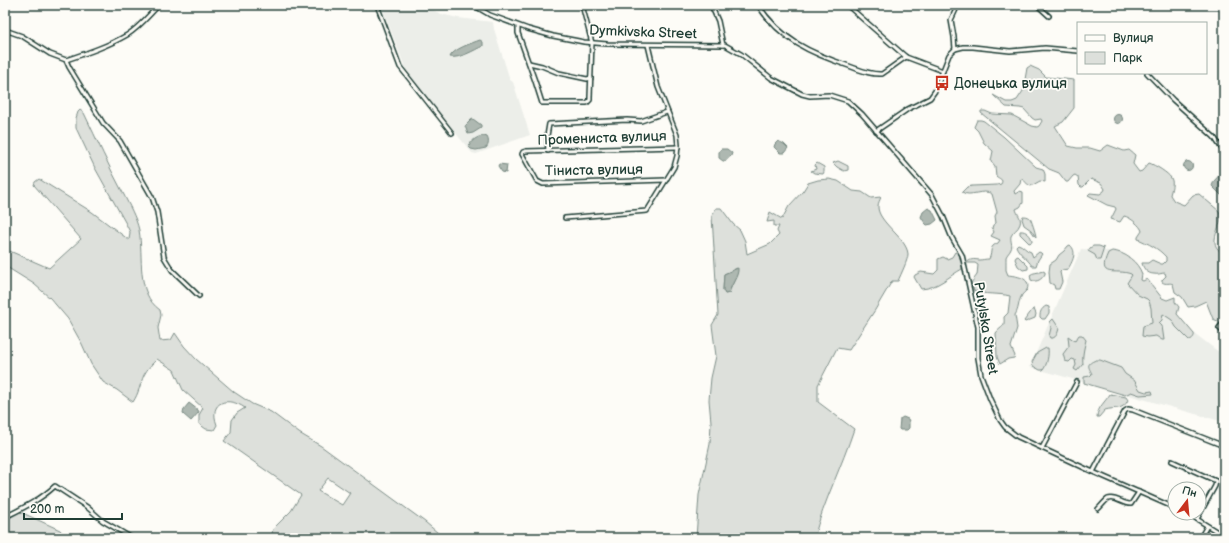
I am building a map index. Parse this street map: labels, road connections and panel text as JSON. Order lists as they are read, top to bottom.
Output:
{
  "streets": {
    "street": [
      "Dymkivska Street",
      "Промениста вулиця",
      "Тіниста вулиця",
      "Putylska Street"
    ]
  },
  "crossings": [
    ["Dymkivska Street", "Putylska Street"],
    ["Промениста вулиця", "Тіниста вулиця"]
  ],
  "places": {
    "bus stop": ["Донецька вулиця"]
  },
  "legend": ["Вулиця", "Парк"],
  "scale_bar": "200 m",
  "north": "top"
}
